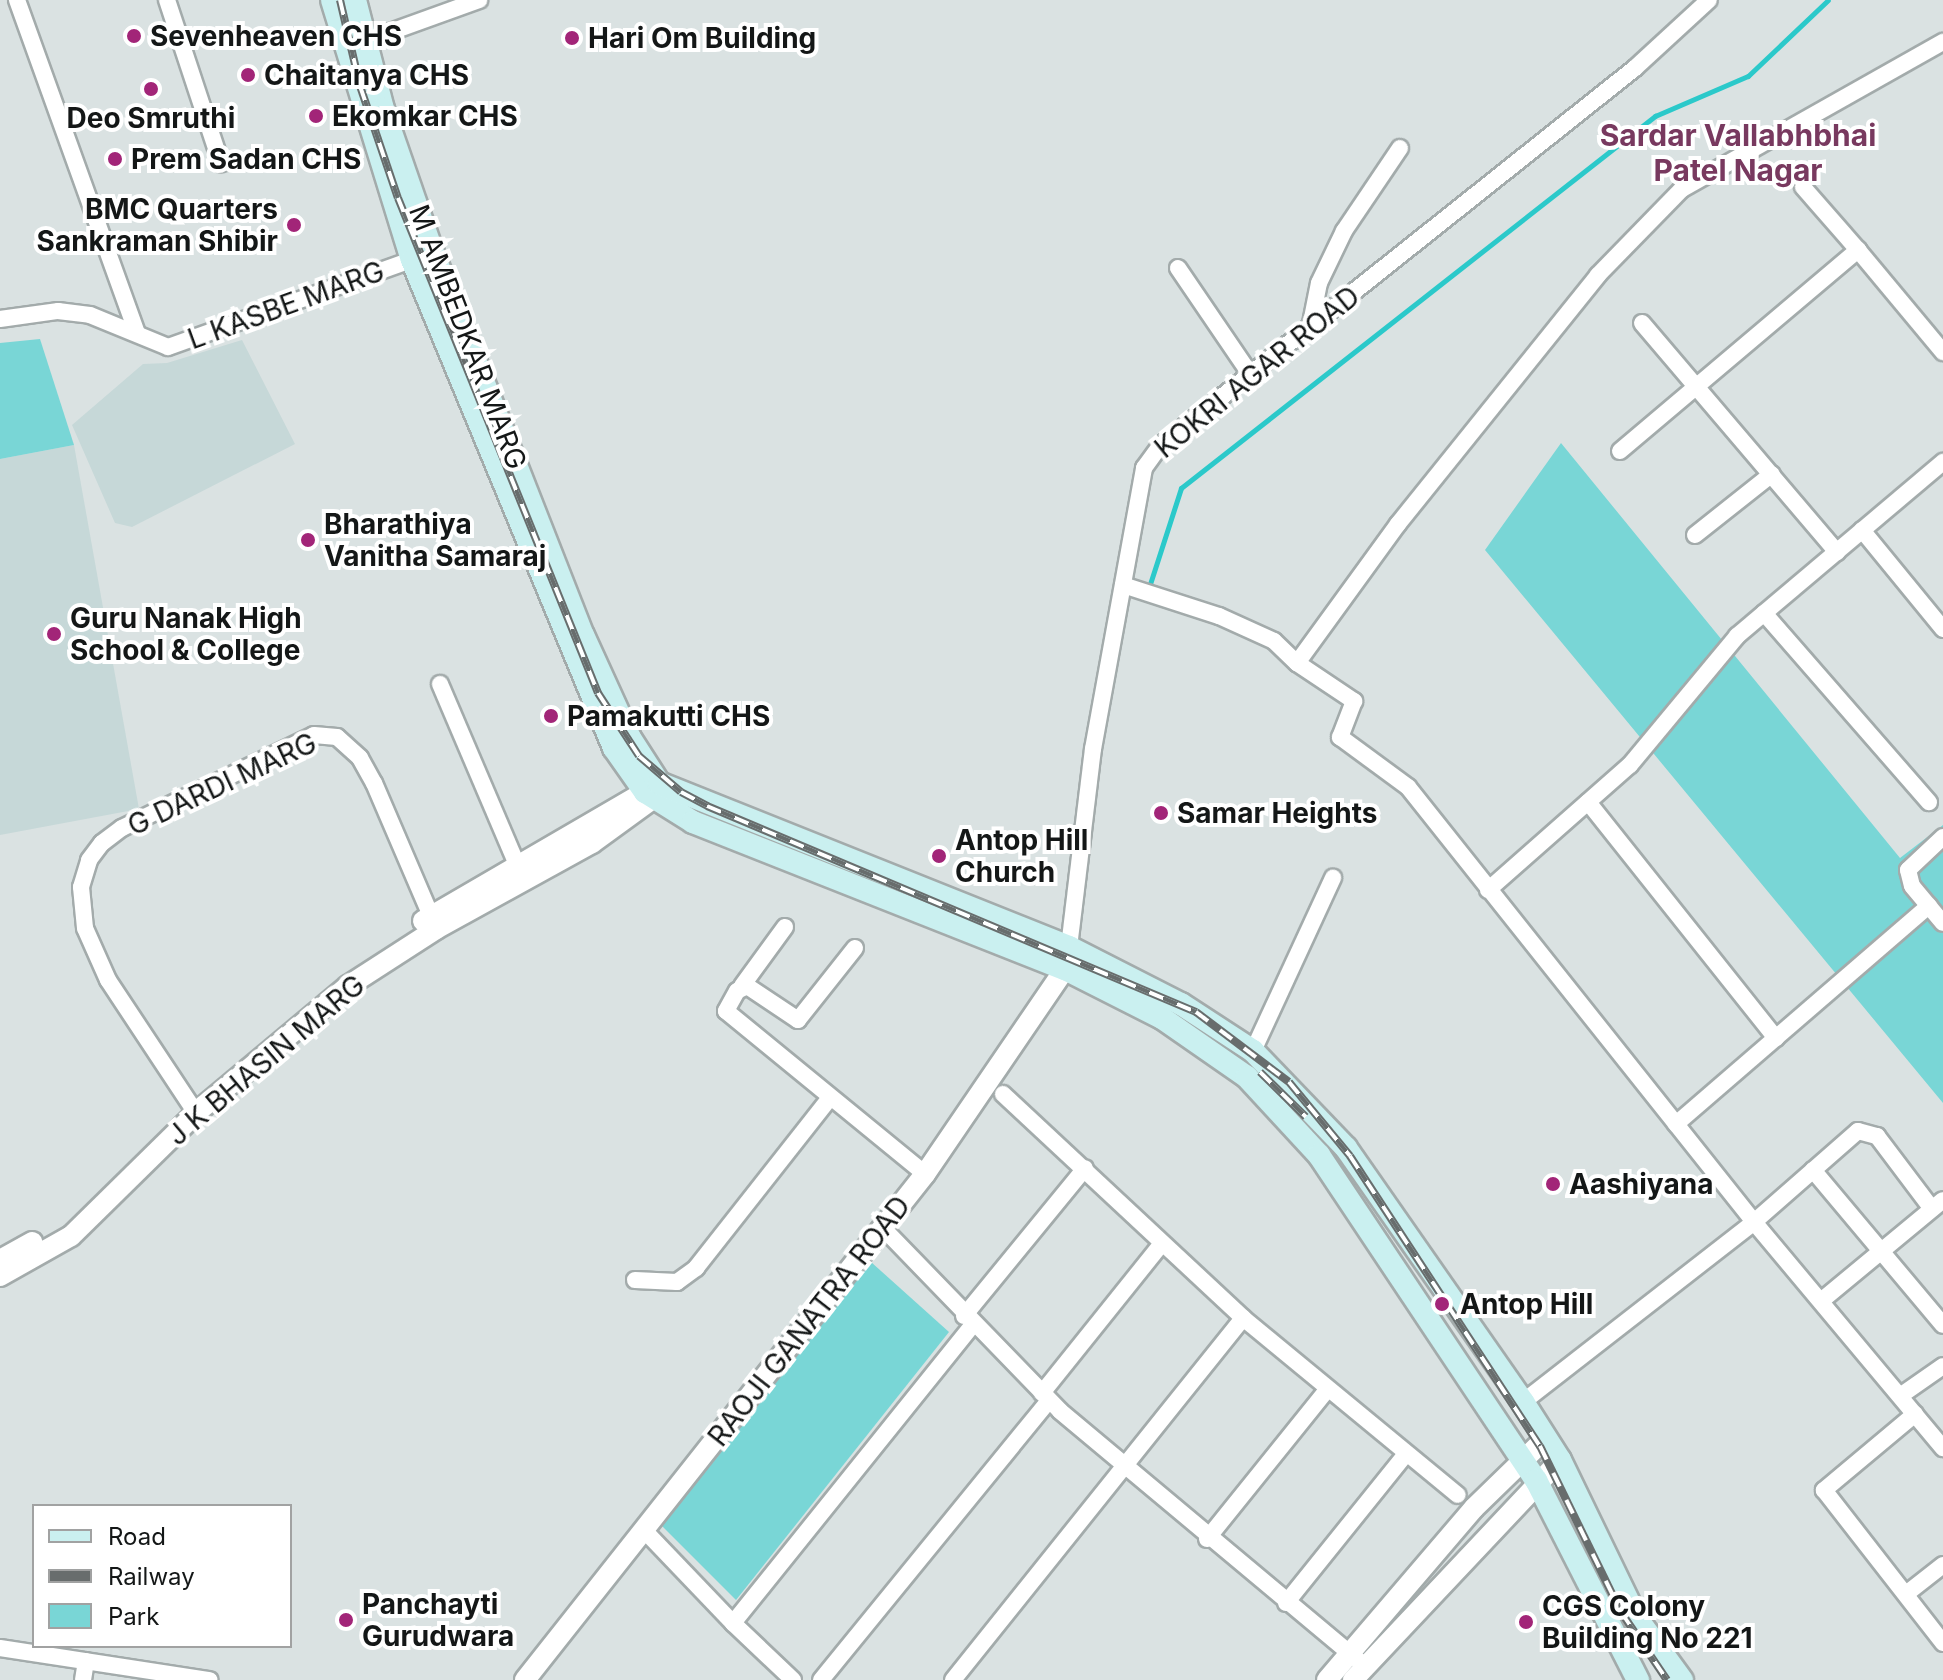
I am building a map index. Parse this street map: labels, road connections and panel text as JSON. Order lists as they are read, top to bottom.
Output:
{
  "streets": {
    "main road": ["M AMBEDKAR MARG"],
    "street": [
      "L KASBE MARG",
      "KOKRI AGAR ROAD",
      "G DARDI MARG",
      "J K BHASIN MARG",
      "RAOJI GANATRA ROAD"
    ]
  },
  "crossings": [
    ["L KASBE MARG", "M AMBEDKAR MARG"],
    ["M AMBEDKAR MARG", "J K BHASIN MARG"],
    ["KOKRI AGAR ROAD", "RAOJI GANATRA ROAD"],
    ["G DARDI MARG", "J K BHASIN MARG"]
  ],
  "districts": ["Sardar Vallabhbhai Patel Nagar"],
  "places": [
    "Sevenheaven CHS",
    "Hari Om Building",
    "Chaitanya CHS",
    "Deo Smruthi",
    "Ekomkar CHS",
    "Prem Sadan CHS",
    "BMC Quarters Sankraman Shibir",
    "Bharathiya Vanitha Samaraj",
    "Guru Nanak High School & College",
    "Pamakutti CHS",
    "Samar Heights",
    "Antop Hill Church",
    "Aashiyana",
    "Antop Hill",
    "Panchayti Gurudwara",
    "CGS Colony Building No 221"
  ],
  "legend": ["Road", "Railway", "Park"]
}
